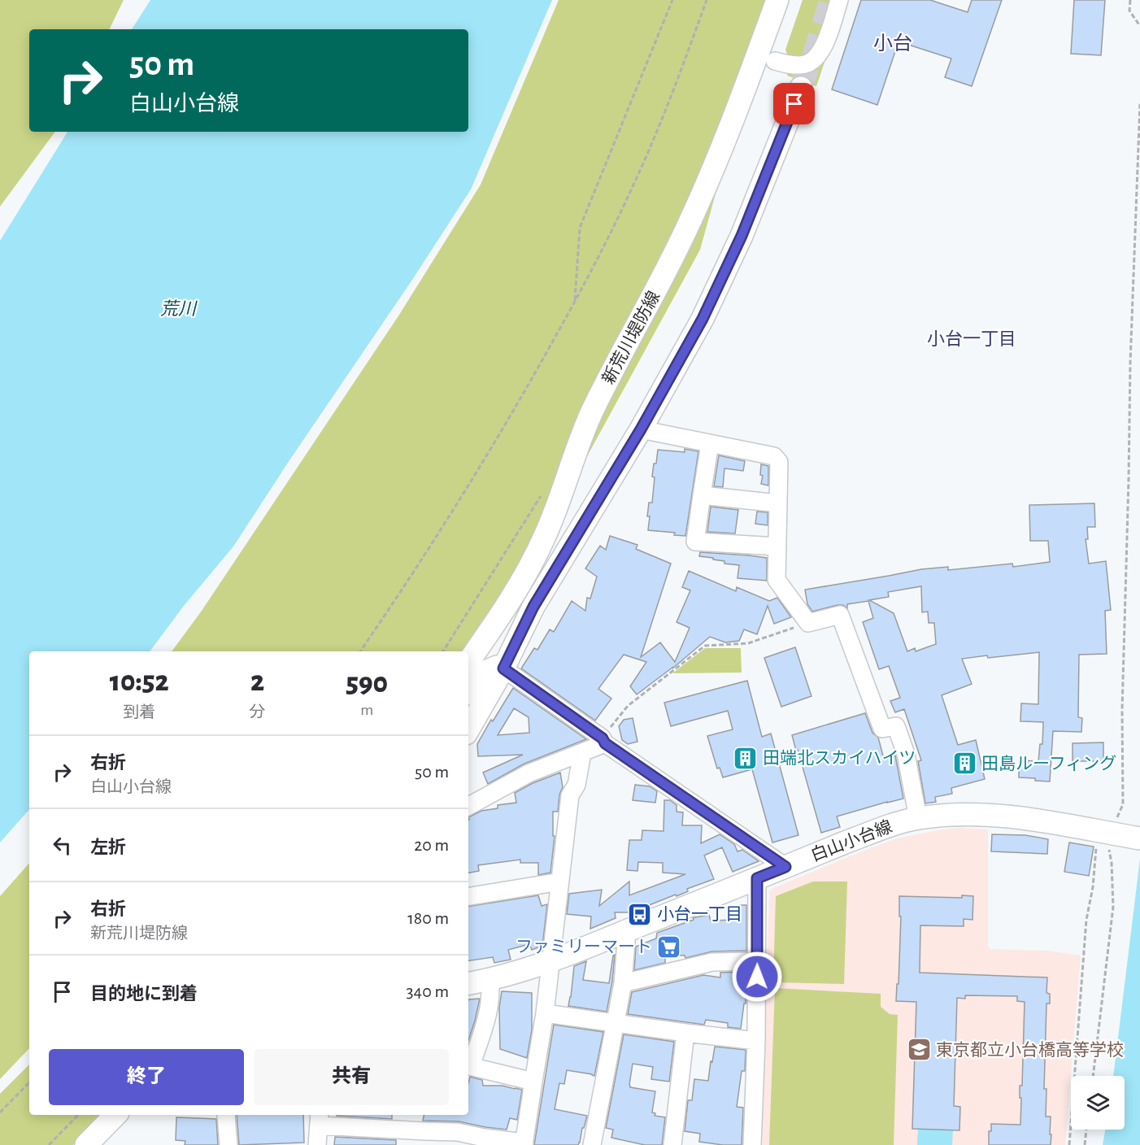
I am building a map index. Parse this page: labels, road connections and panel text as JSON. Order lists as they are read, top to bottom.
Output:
{
  "streets": {
    "main road": ["新荒川堤防線", "白山小台線"]
  },
  "districts": ["小台", "小台一丁目"],
  "water": ["荒川"],
  "places": {
    "building": ["田端北スカイハイツ", "田島ルーフィング"],
    "bus stop": ["小台一丁目"],
    "supermarket": ["ファミリーマート"],
    "school or university": ["東京都立小台橋高等学校"]
  },
  "page": {
    "turn": ["50 m", "白山小台線"],
    "eta": [
      "10:52",
      "到着",
      "2",
      "分",
      "590",
      "m"
    ],
    "list": [
      {
        "name": "右折",
        "note": "白山小台線",
        "value": "50 m"
      },
      {
        "name": "左折",
        "value": "20 m"
      },
      {
        "name": "右折",
        "note": "新荒川堤防線",
        "value": "180 m"
      },
      {
        "name": "目的地に到着",
        "value": "340 m"
      }
    ],
    "buttons": ["終了", "共有"]
  }
}
